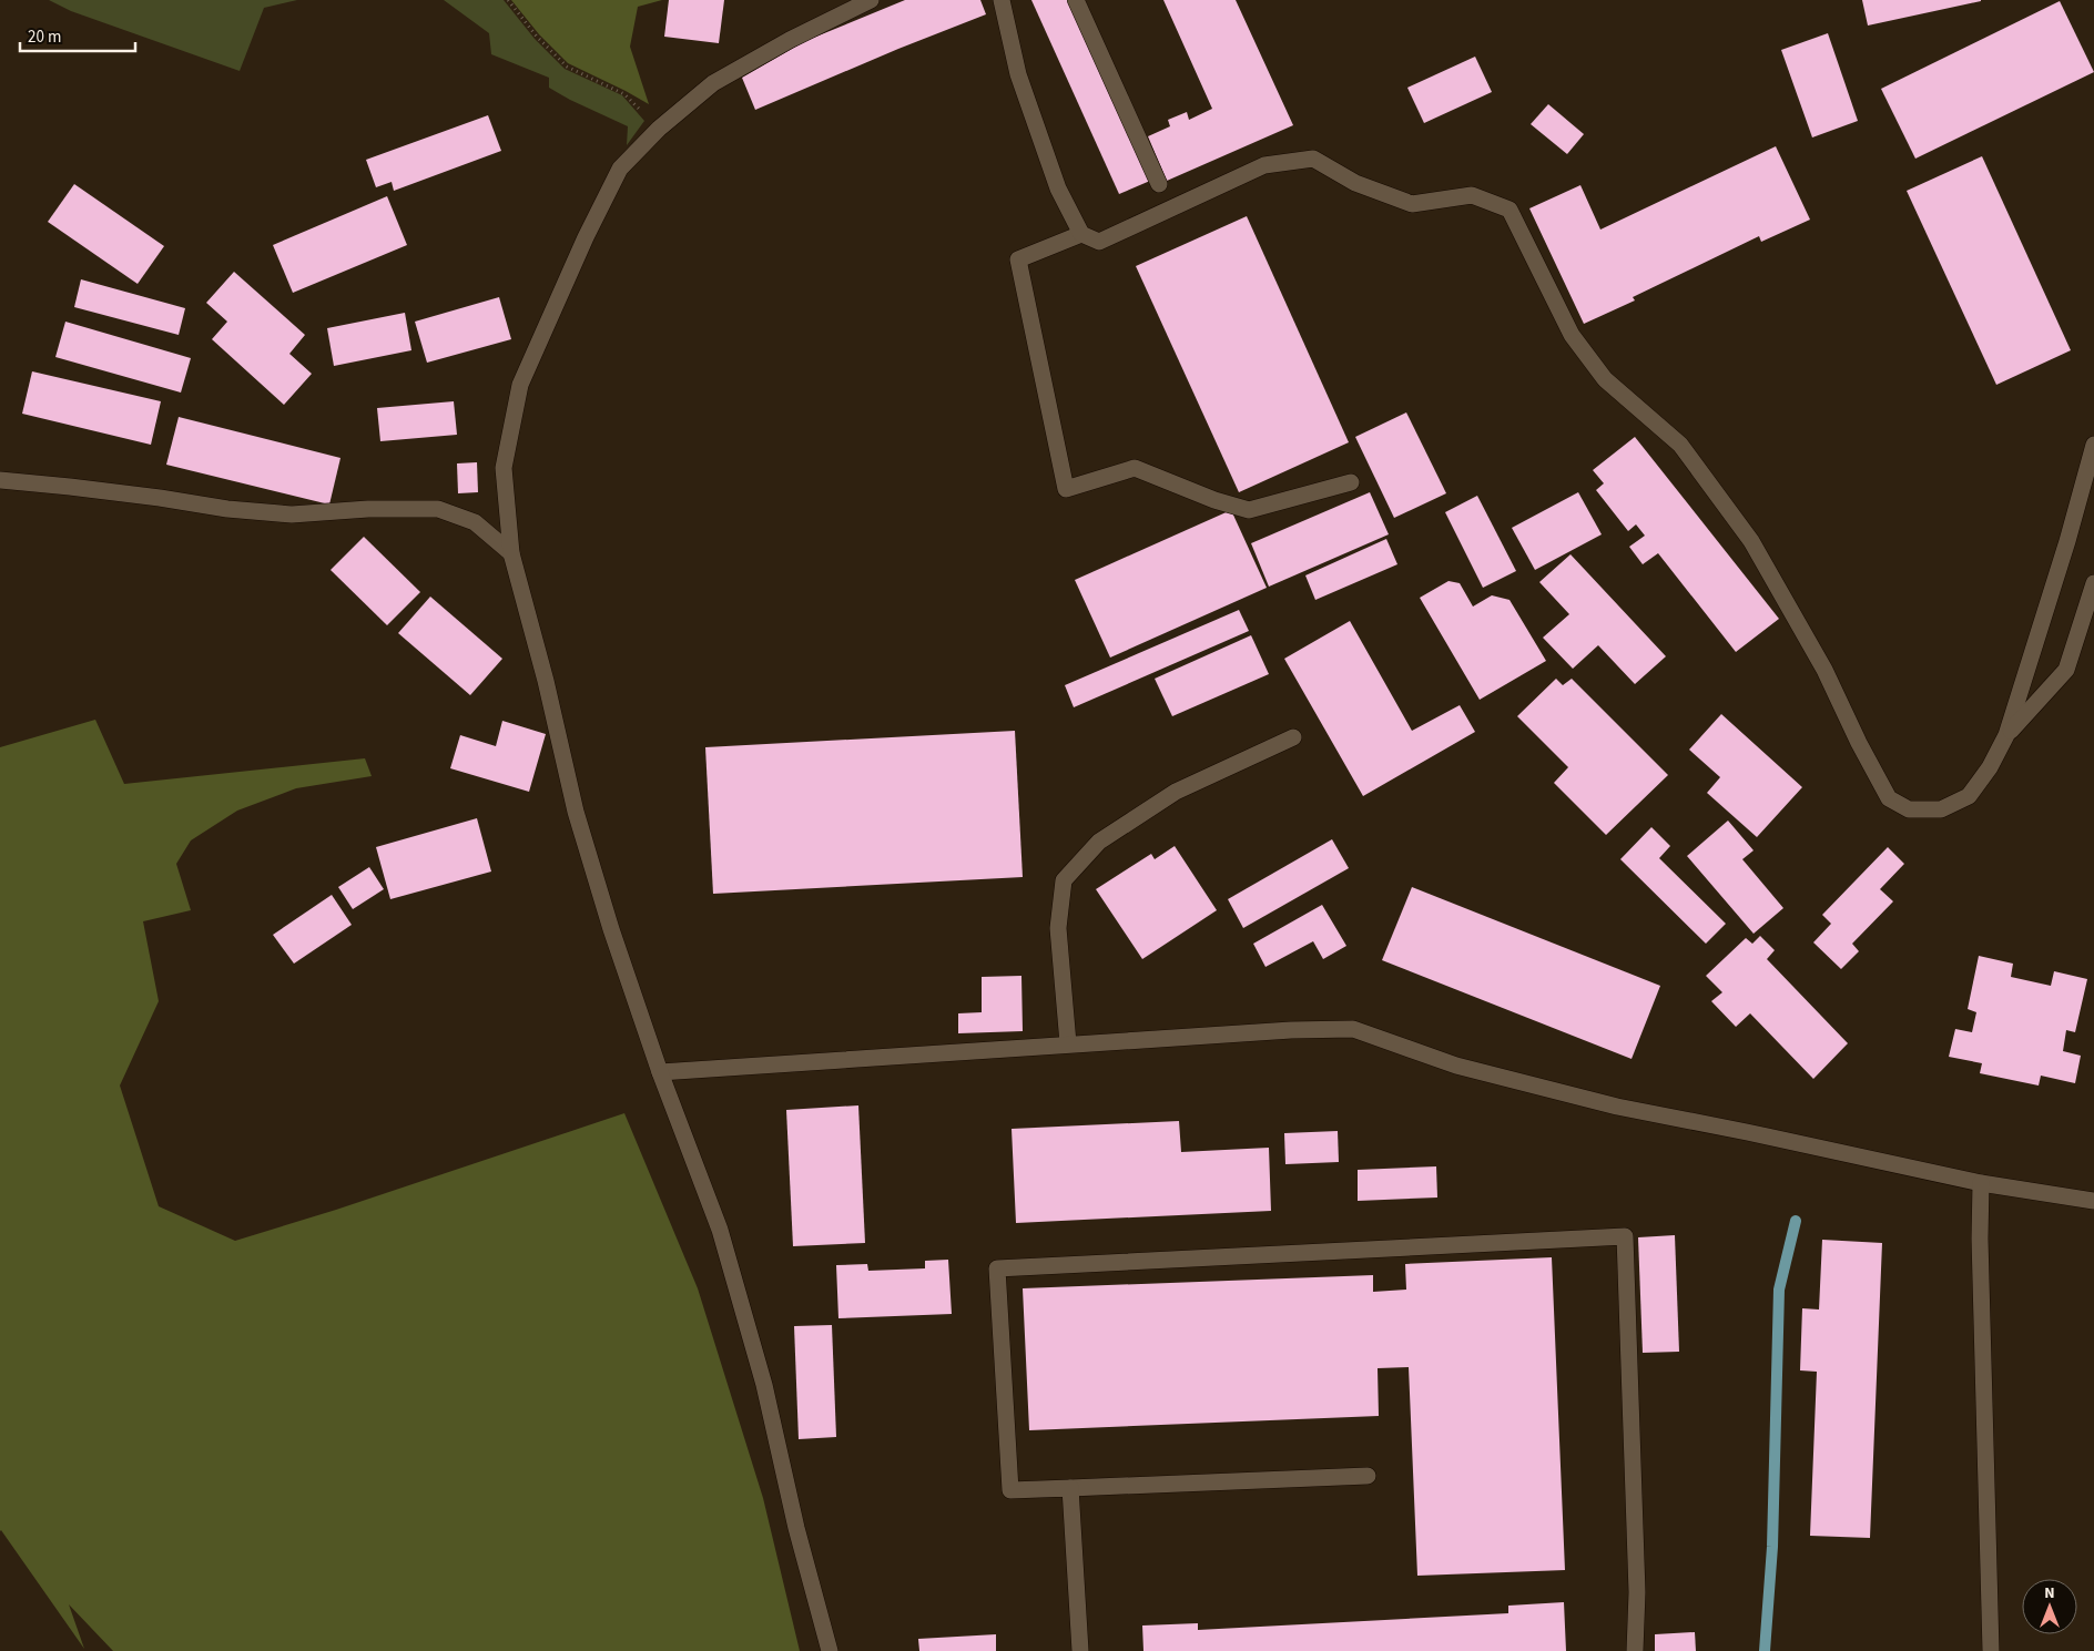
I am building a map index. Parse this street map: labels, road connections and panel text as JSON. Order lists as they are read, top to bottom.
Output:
{
  "scale_bar": "20 m",
  "north": "top"
}
